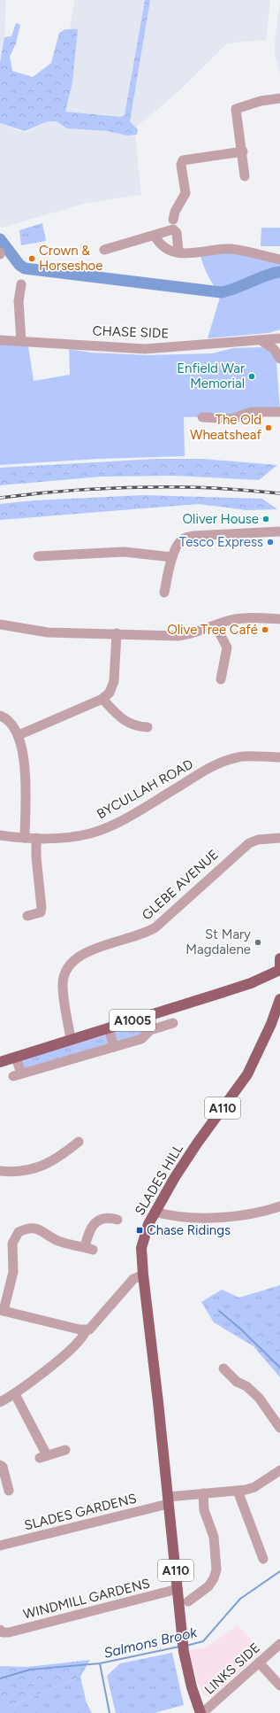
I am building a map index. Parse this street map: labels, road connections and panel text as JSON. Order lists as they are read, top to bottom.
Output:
{
  "streets": {
    "main road": ["A1005", "A110", "SLADES HILL"],
    "street": [
      "CHASE SIDE",
      "BYCULLAH ROAD",
      "GLEBE AVENUE",
      "SLADES GARDENS",
      "WINDMILL GARDENS",
      "LINKS SIDE"
    ]
  },
  "crossings": [
    ["GLEBE AVENUE", "A1005"],
    ["A110", "SLADES HILL"],
    ["A110", "SLADES GARDENS"],
    ["A110", "WINDMILL GARDENS"],
    ["A110", "LINKS SIDE"],
    ["SLADES HILL", "SLADES GARDENS"]
  ],
  "water": ["Salmons Brook"],
  "places": {
    "other": [
      "Crown & Horseshoe",
      "Enfield War Memorial",
      "The Old Wheatsheaf",
      "Oliver House",
      "Tesco Express",
      "Olive Tree Café",
      "St Mary Magdalene"
    ],
    "transit": ["Chase Ridings"]
  }
}
